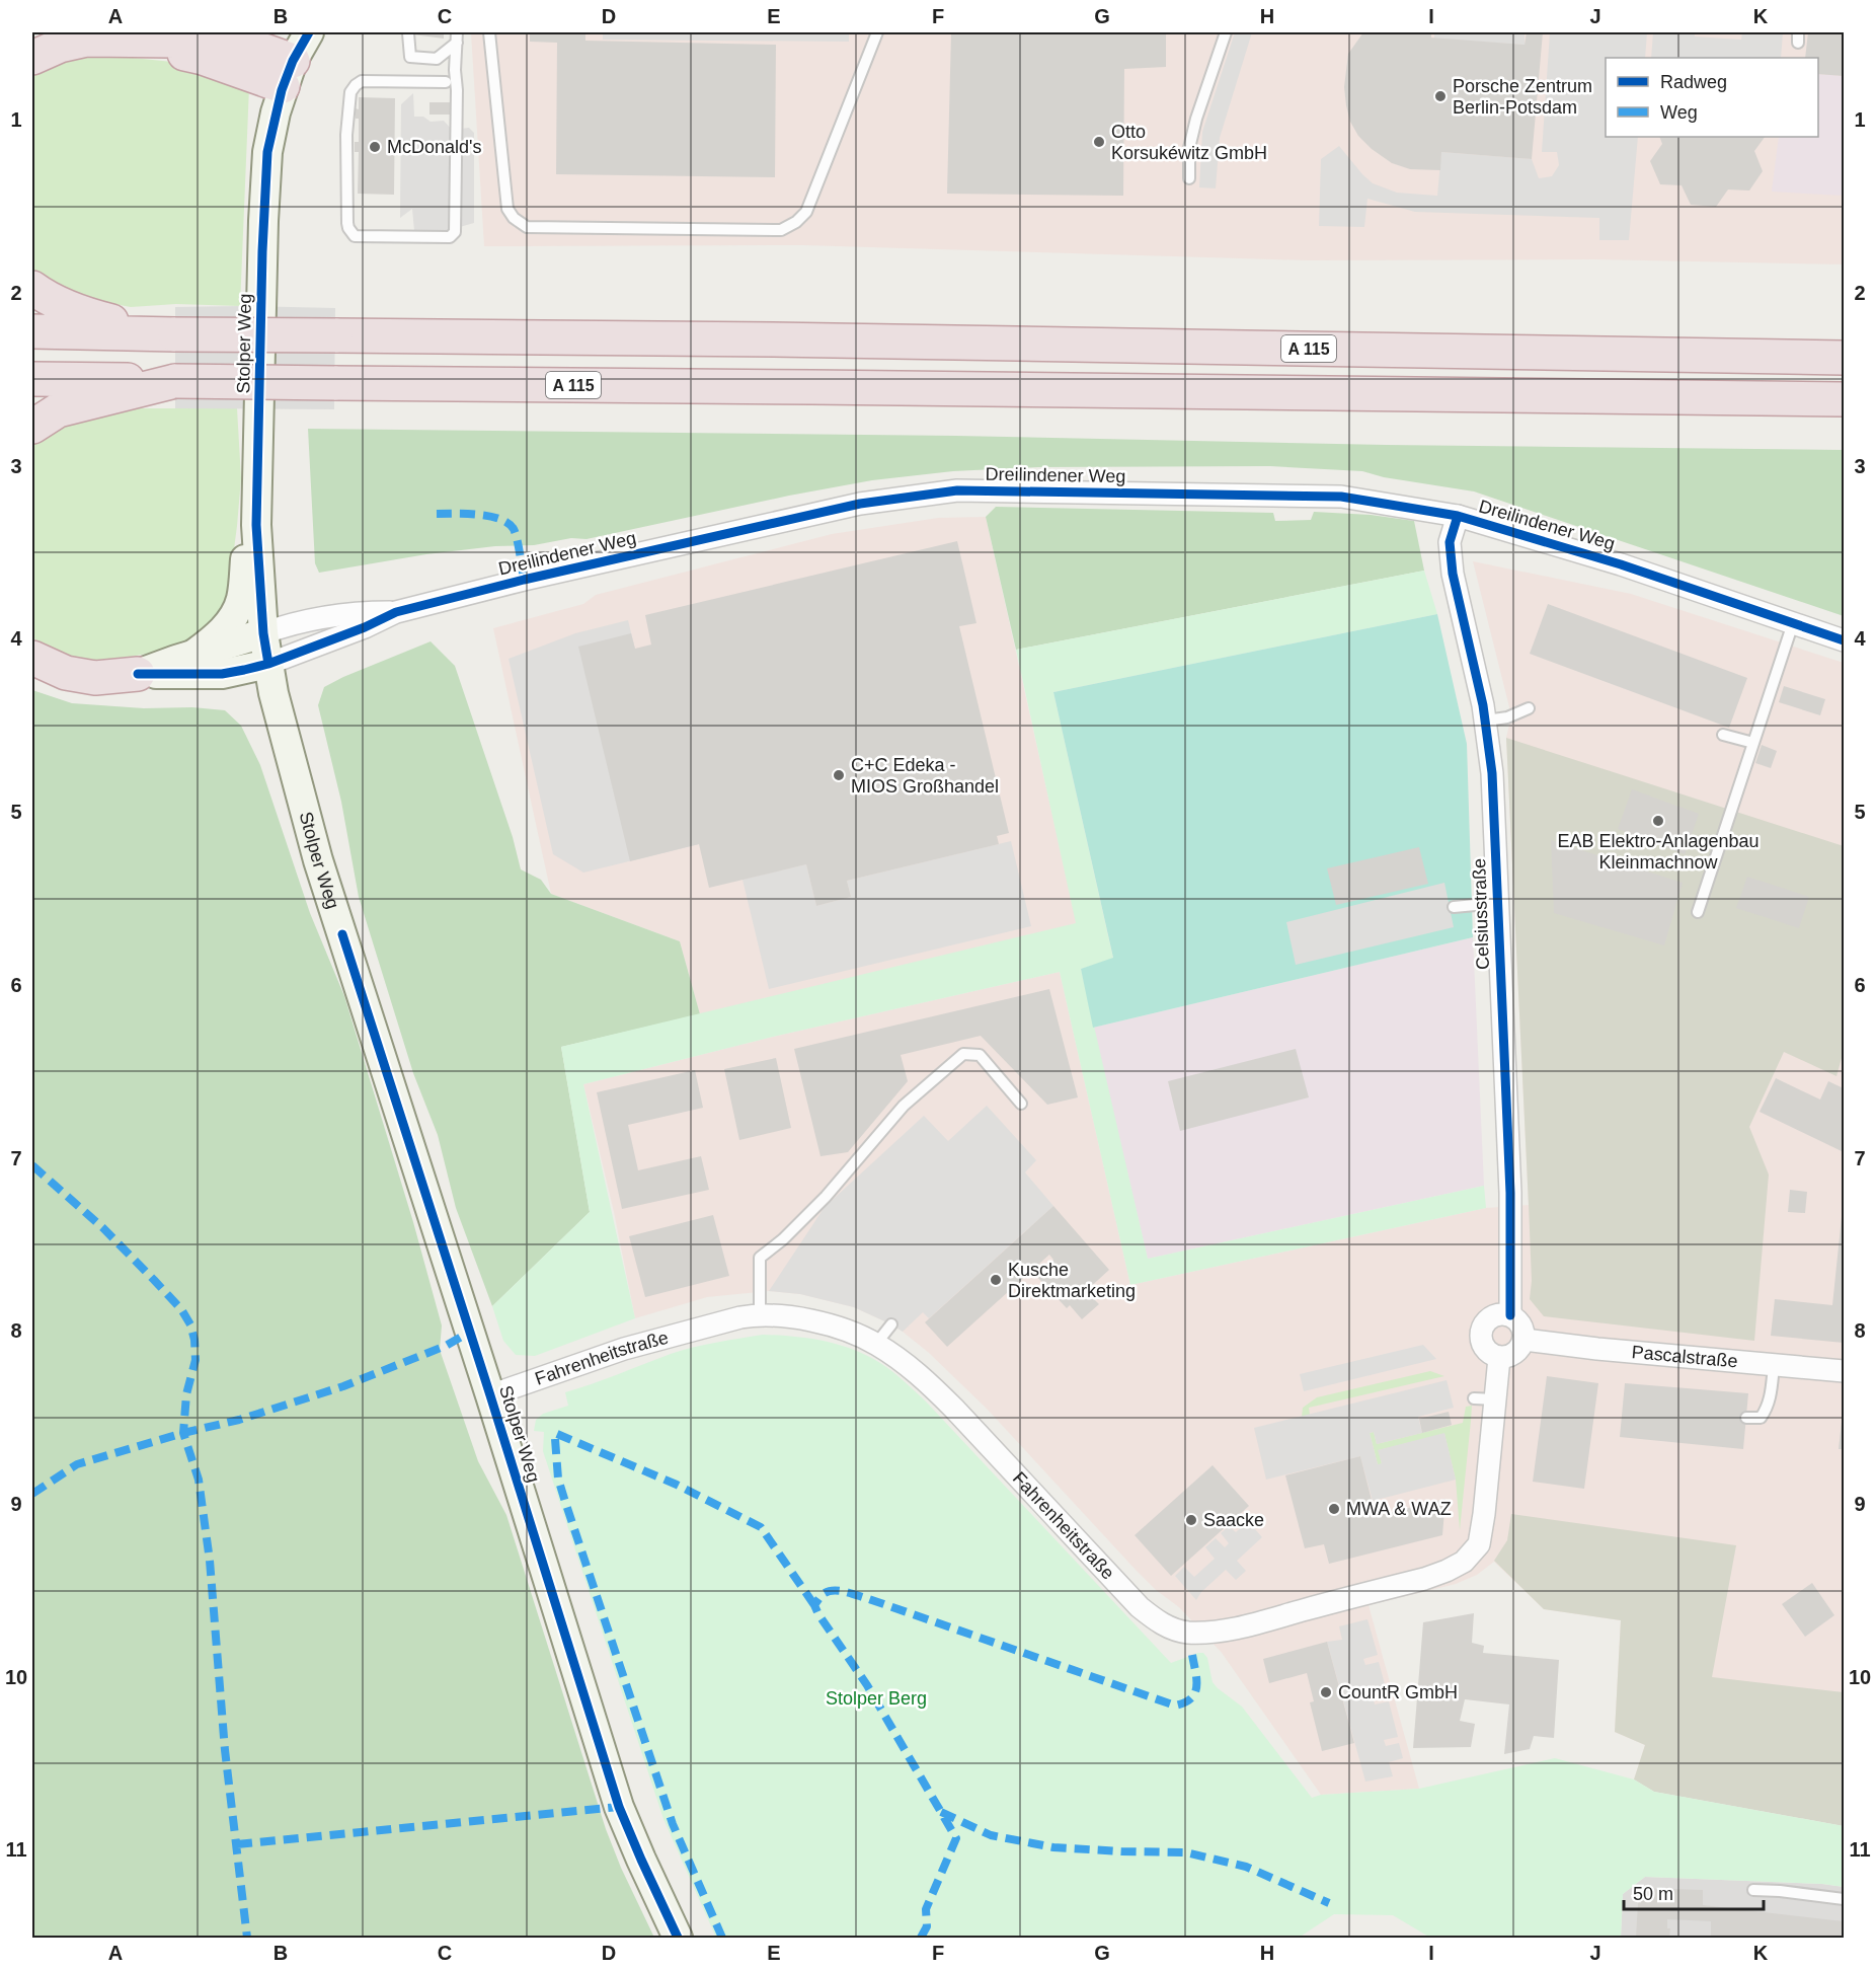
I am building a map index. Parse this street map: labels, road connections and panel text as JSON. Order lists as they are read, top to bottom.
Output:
{
  "streets": {
    "highway": ["A 115"],
    "street": [
      "Stolper Weg",
      "Dreilindener Weg",
      "Celsiusstraße",
      "Pascalstraße",
      "Fahrenheitstraße"
    ]
  },
  "crossings": [
    ["Stolper Weg", "Dreilindener Weg"],
    ["Stolper Weg", "Fahrenheitstraße"],
    ["Dreilindener Weg", "Celsiusstraße"],
    ["Celsiusstraße", "Pascalstraße"],
    ["Celsiusstraße", "Fahrenheitstraße"],
    ["Pascalstraße", "Fahrenheitstraße"]
  ],
  "parks": ["Stolper Berg"],
  "places": [
    "Porsche Zentrum Berlin-Potsdam",
    "Otto Korsukéwitz GmbH",
    "McDonald's",
    "C+C Edeka - MIOS Großhandel",
    "EAB Elektro-Anlagenbau Kleinmachnow",
    "Kusche Direktmarketing",
    "MWA & WAZ",
    "Saacke",
    "CountR GmbH"
  ],
  "legend": ["Radweg", "Weg"],
  "scale_bar": "50 m",
  "grid": {
    "columns": [
      "A",
      "B",
      "C",
      "D",
      "E",
      "F",
      "G",
      "H",
      "I",
      "J",
      "K"
    ],
    "rows": [
      "1",
      "2",
      "3",
      "4",
      "5",
      "6",
      "7",
      "8",
      "9",
      "10",
      "11"
    ]
  }
}
